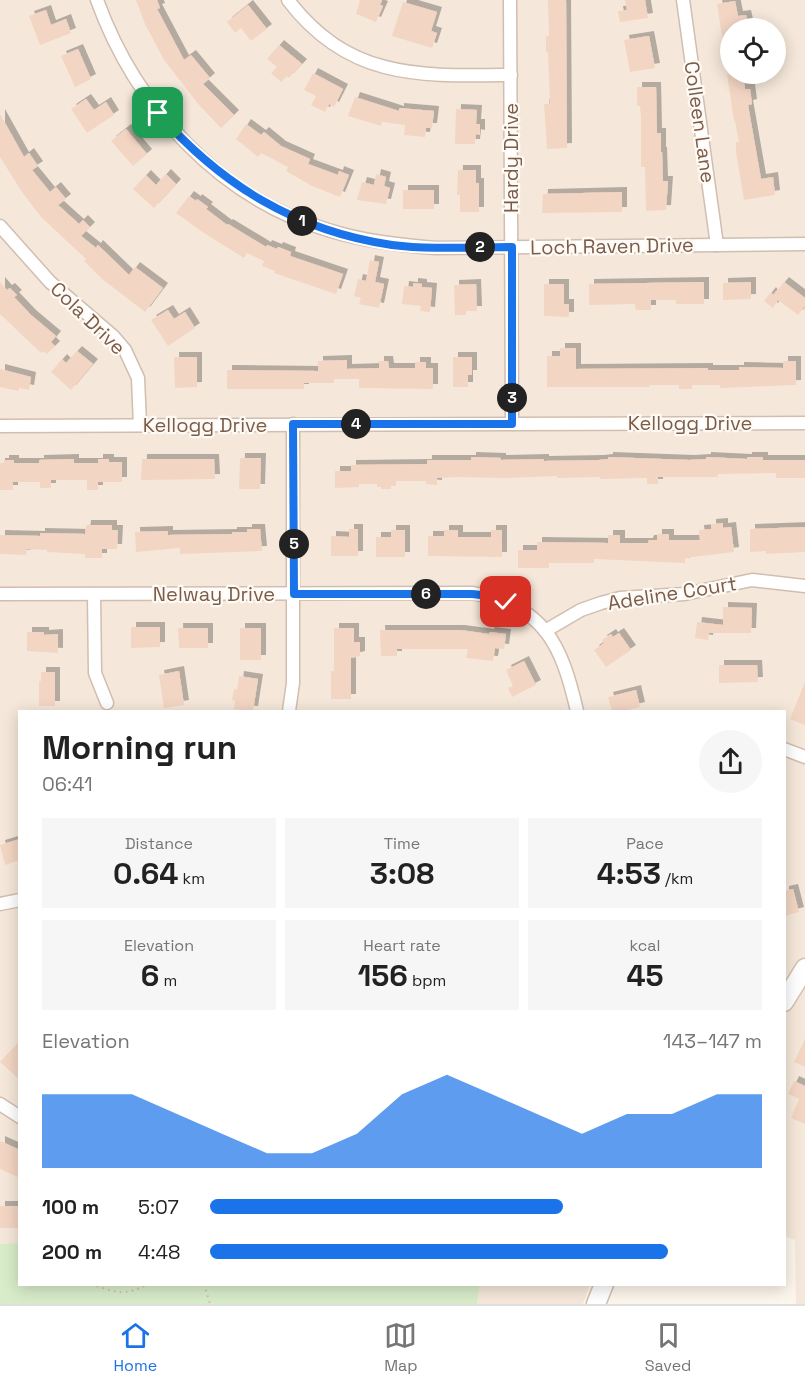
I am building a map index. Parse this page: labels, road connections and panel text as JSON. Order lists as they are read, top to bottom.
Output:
{
  "streets": {
    "street": [
      "Colleen Lane",
      "Hardy Drive",
      "Loch Raven Drive",
      "Cola Drive",
      "Kellogg Drive",
      "Adeline Court",
      "Nelway Drive"
    ]
  },
  "crossings": [
    ["Colleen Lane", "Loch Raven Drive"],
    ["Hardy Drive", "Loch Raven Drive"],
    ["Hardy Drive", "Kellogg Drive"],
    ["Cola Drive", "Kellogg Drive"],
    ["Adeline Court", "Nelway Drive"]
  ],
  "page": {
    "pins": [
      "1",
      "2",
      "3",
      "4",
      "5",
      "6"
    ],
    "heading": ["Morning run", "06:41"],
    "stats": [
      ["Distance", "0.64 km"],
      ["Time", "3:08"],
      ["Pace", "4:53 /km"],
      ["Elevation", "6 m"],
      ["Heart rate", "156 bpm"],
      ["kcal", "45"]
    ],
    "chart": ["Elevation", "143–147 m"],
    "list": [
      {
        "name": "100 m",
        "note": "5:07"
      },
      {
        "name": "200 m",
        "note": "4:48"
      }
    ],
    "tabs": ["Home", "Map", "Saved"]
  }
}
